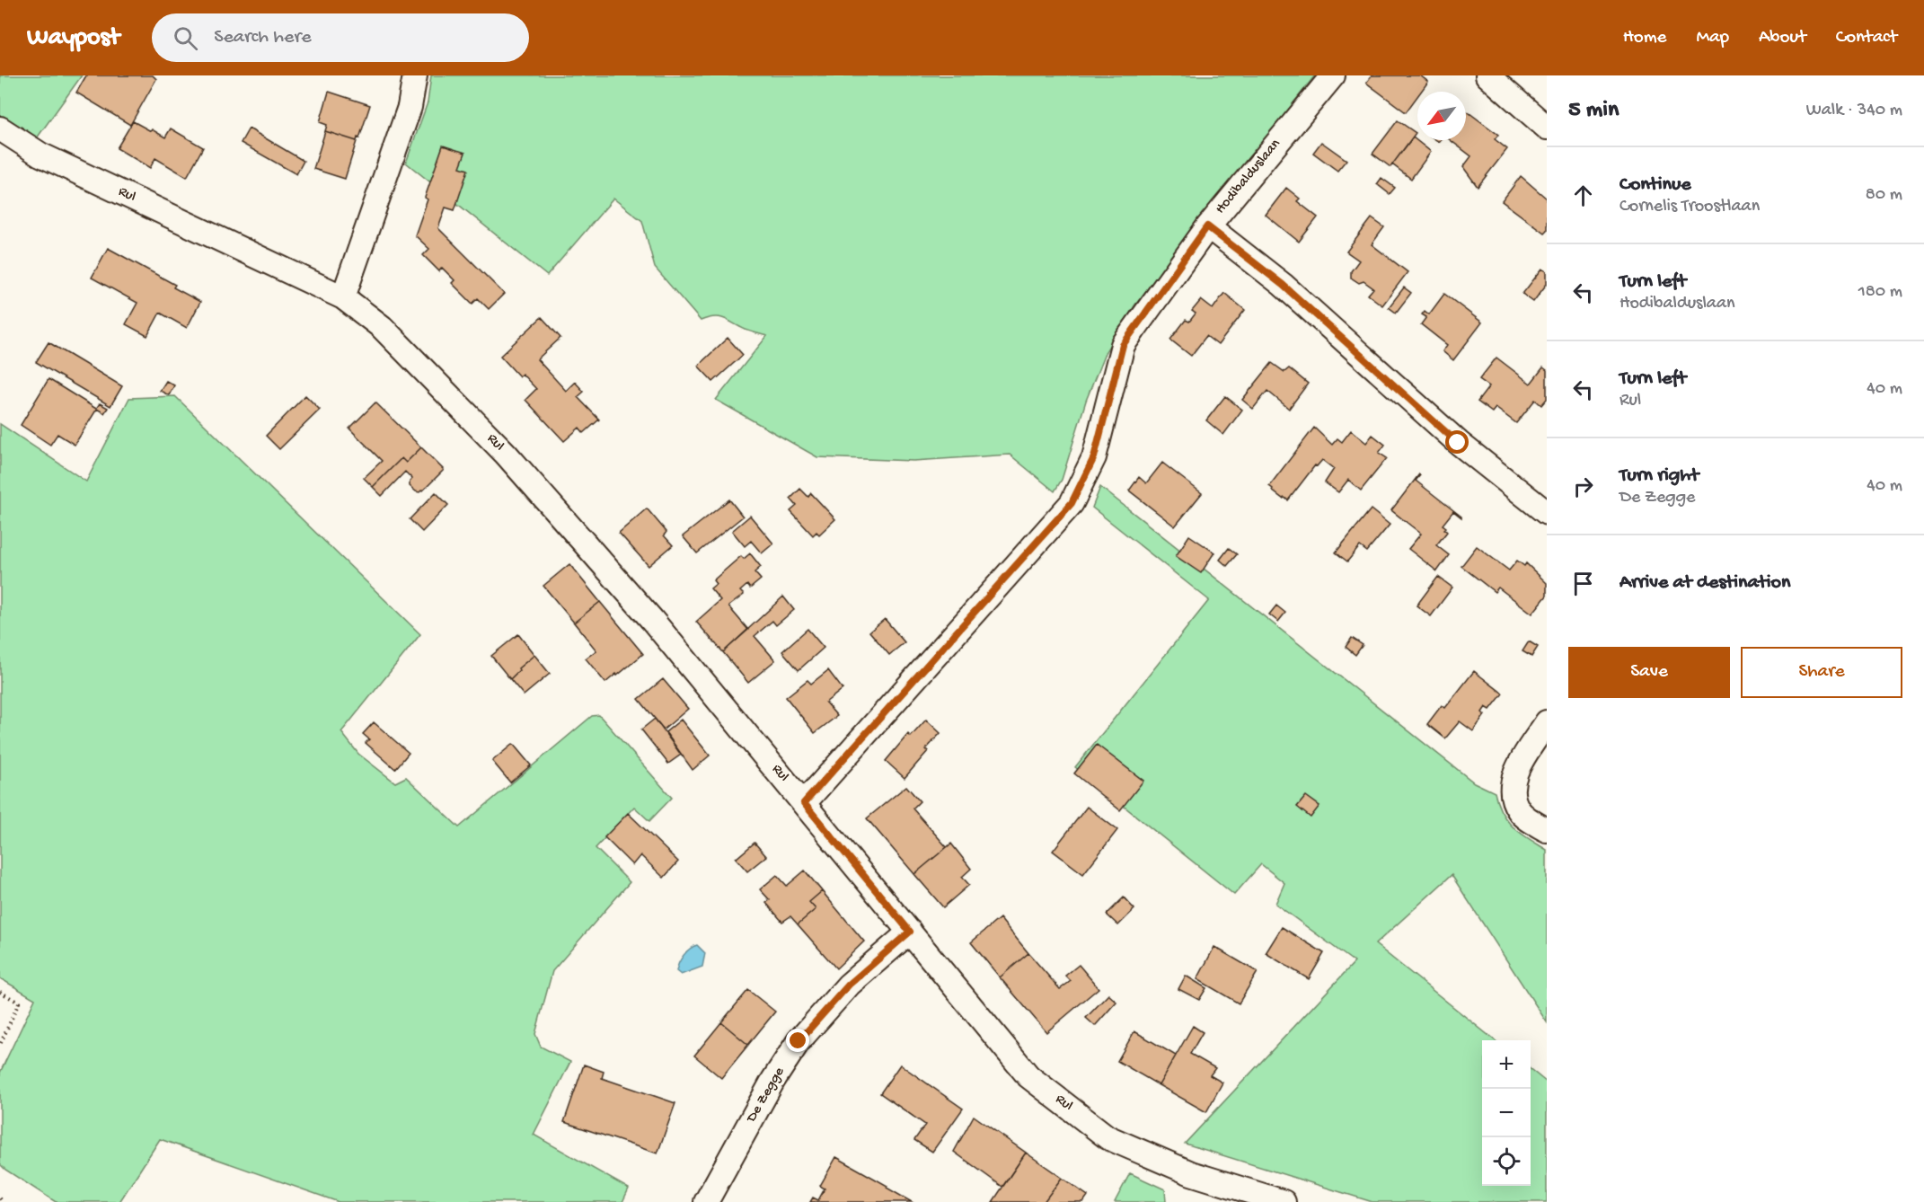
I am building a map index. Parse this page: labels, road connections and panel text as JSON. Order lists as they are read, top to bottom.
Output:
{
  "streets": {
    "street": ["Hodibalduslaan", "Rul", "De Zegge"]
  },
  "crossings": [
    ["Hodibalduslaan", "Rul"],
    ["Rul", "De Zegge"]
  ],
  "north": "bottom left",
  "page": {
    "header": "Waypost",
    "search": "Search here",
    "nav": [
      "Home",
      "Map",
      "About",
      "Contact"
    ],
    "heading": ["5 min", "Walk · 340 m"],
    "list": [
      ["Continue", "Cornelis Troostlaan", "80 m"],
      ["Turn left", "Hodibalduslaan", "180 m"],
      ["Turn left", "Rul", "40 m"],
      ["Turn right", "De Zegge", "40 m"],
      "Arrive at destination"
    ],
    "buttons": ["Save", "Share"],
    "map_buttons": ["+", "−"]
  }
}
